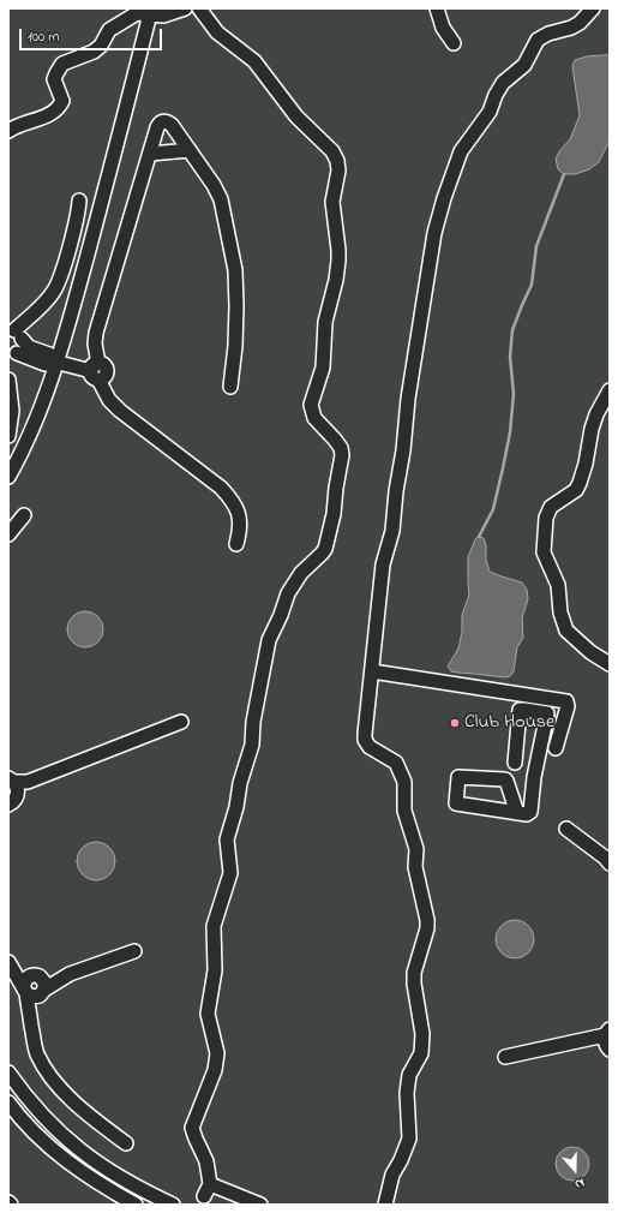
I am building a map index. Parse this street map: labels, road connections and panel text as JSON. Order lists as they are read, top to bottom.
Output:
{
  "places": ["Club House"],
  "scale_bar": "100 m",
  "north": "bottom"
}
